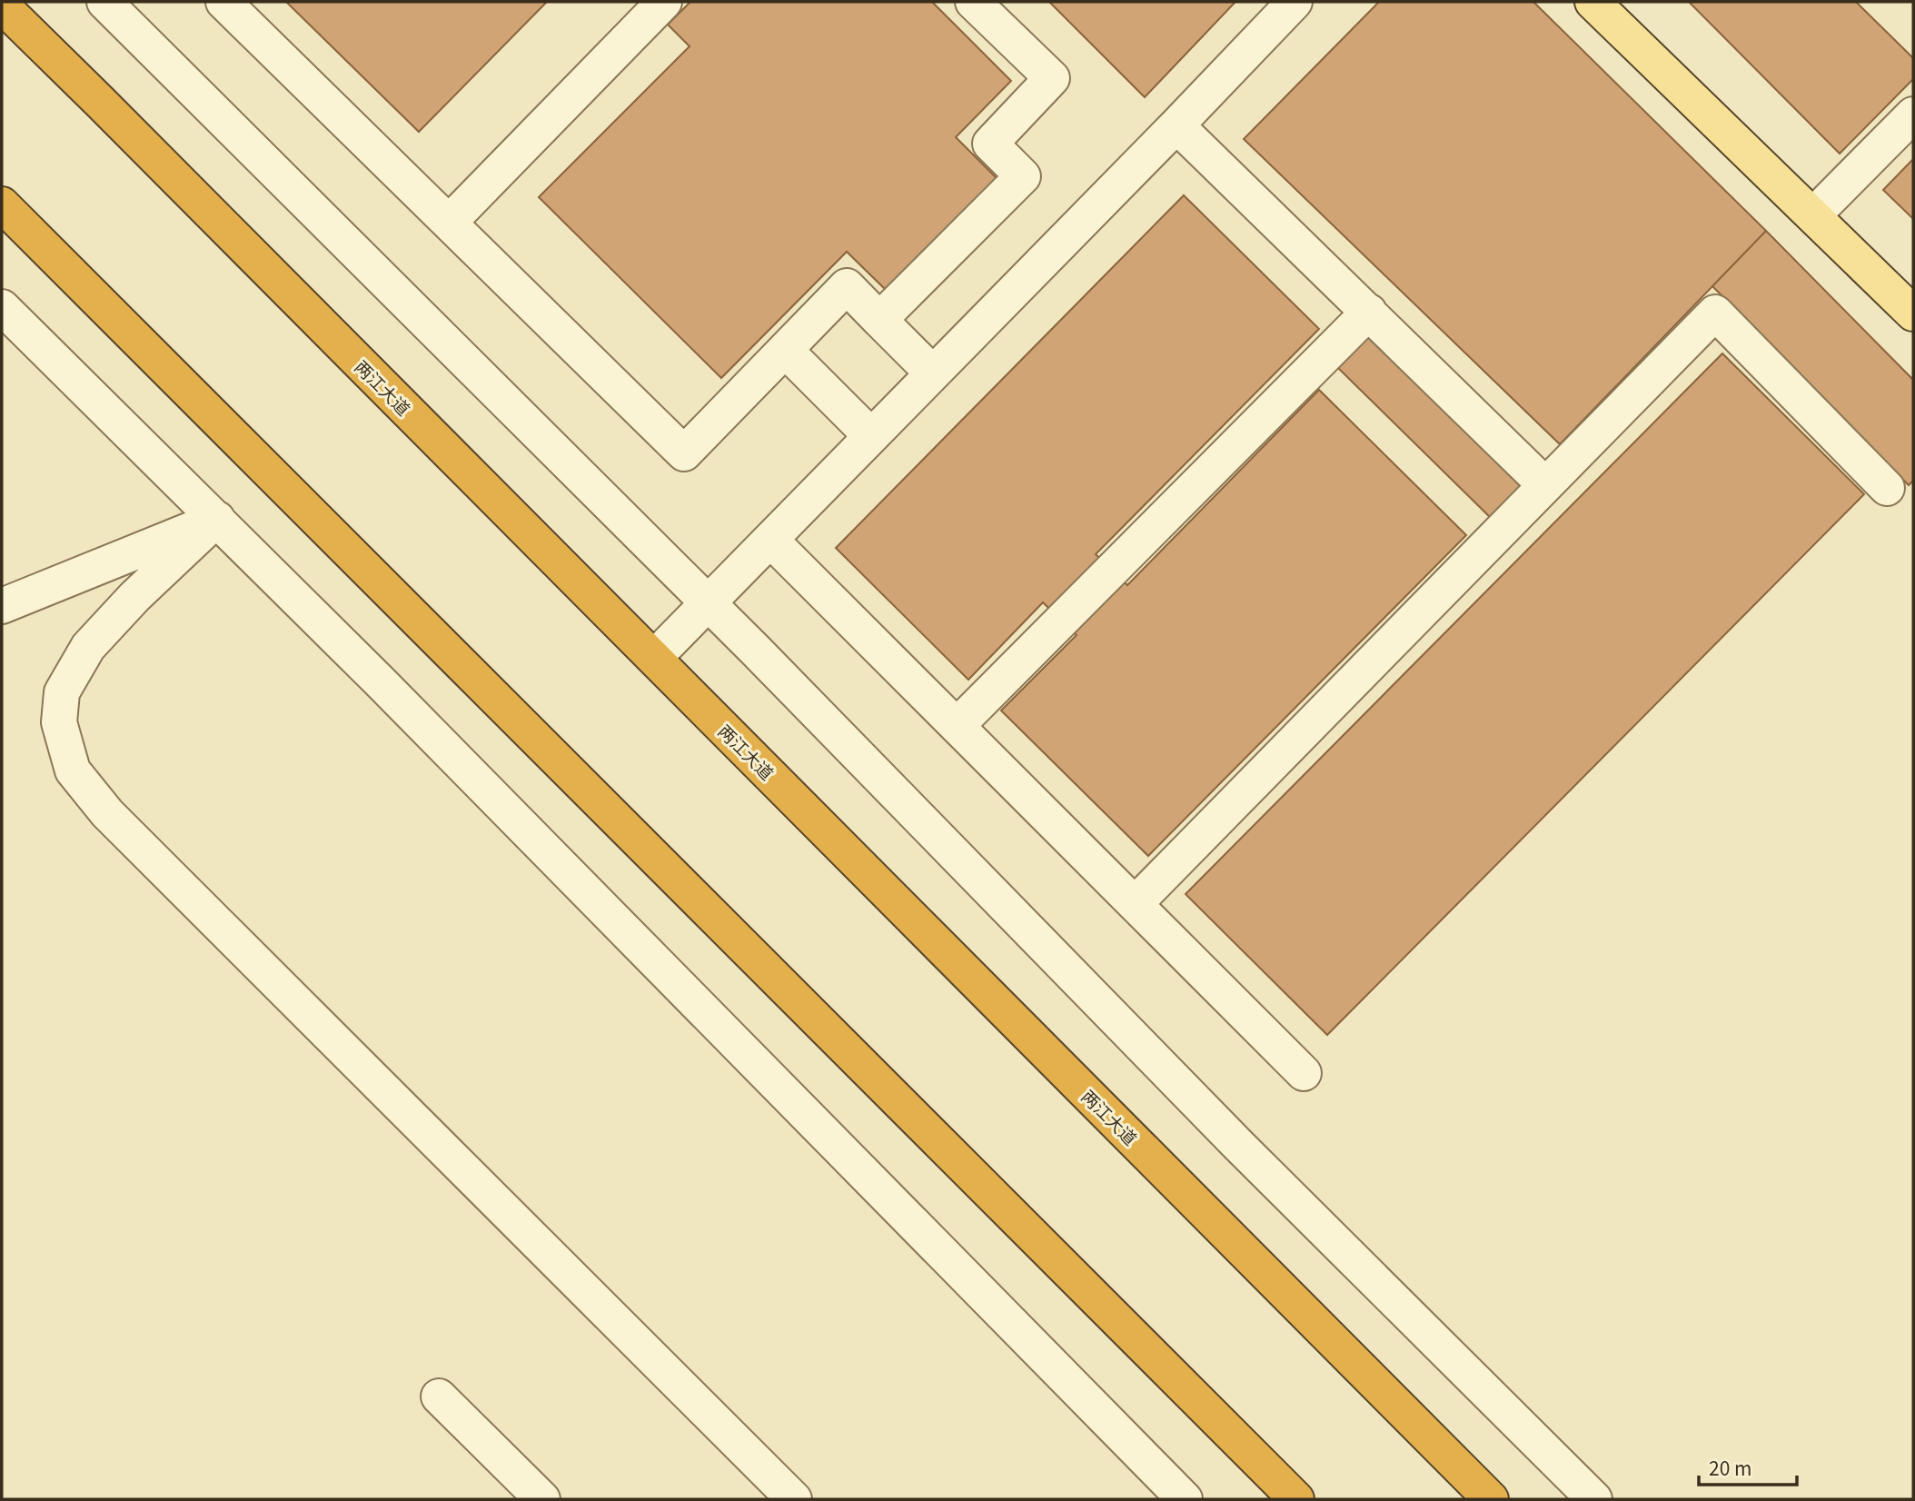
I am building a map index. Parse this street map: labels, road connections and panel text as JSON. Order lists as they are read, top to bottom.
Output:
{
  "streets": {
    "highway": ["两江大道"]
  },
  "scale_bar": "20 m"
}
